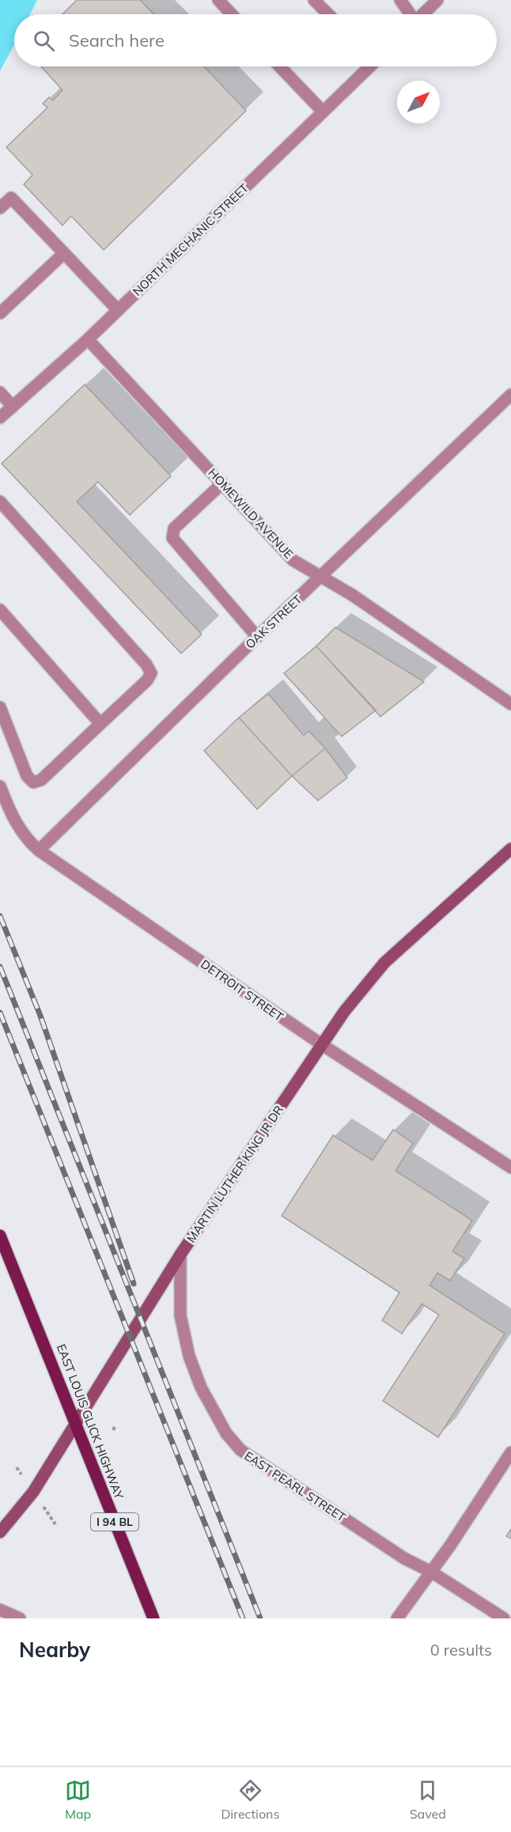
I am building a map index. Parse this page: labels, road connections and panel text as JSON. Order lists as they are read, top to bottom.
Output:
{
  "streets": {
    "main road": ["EAST LOUIS GLICK HIGHWAY", "I 94 BL"],
    "street": [
      "NORTH MECHANIC STREET",
      "HOMEWILD AVENUE",
      "OAK STREET",
      "DETROIT STREET",
      "MARTIN LUTHER KING JR DR",
      "EAST PEARL STREET"
    ]
  },
  "crossings": [
    ["NORTH MECHANIC STREET", "HOMEWILD AVENUE"],
    ["HOMEWILD AVENUE", "OAK STREET"],
    ["OAK STREET", "DETROIT STREET"],
    ["DETROIT STREET", "MARTIN LUTHER KING JR DR"],
    ["MARTIN LUTHER KING JR DR", "EAST LOUIS GLICK HIGHWAY"],
    ["MARTIN LUTHER KING JR DR", "EAST PEARL STREET"]
  ],
  "north": "top right",
  "page": {
    "search": "Search here",
    "heading": ["Nearby", "0 results"],
    "nav": ["Map", "Directions", "Saved"]
  }
}
